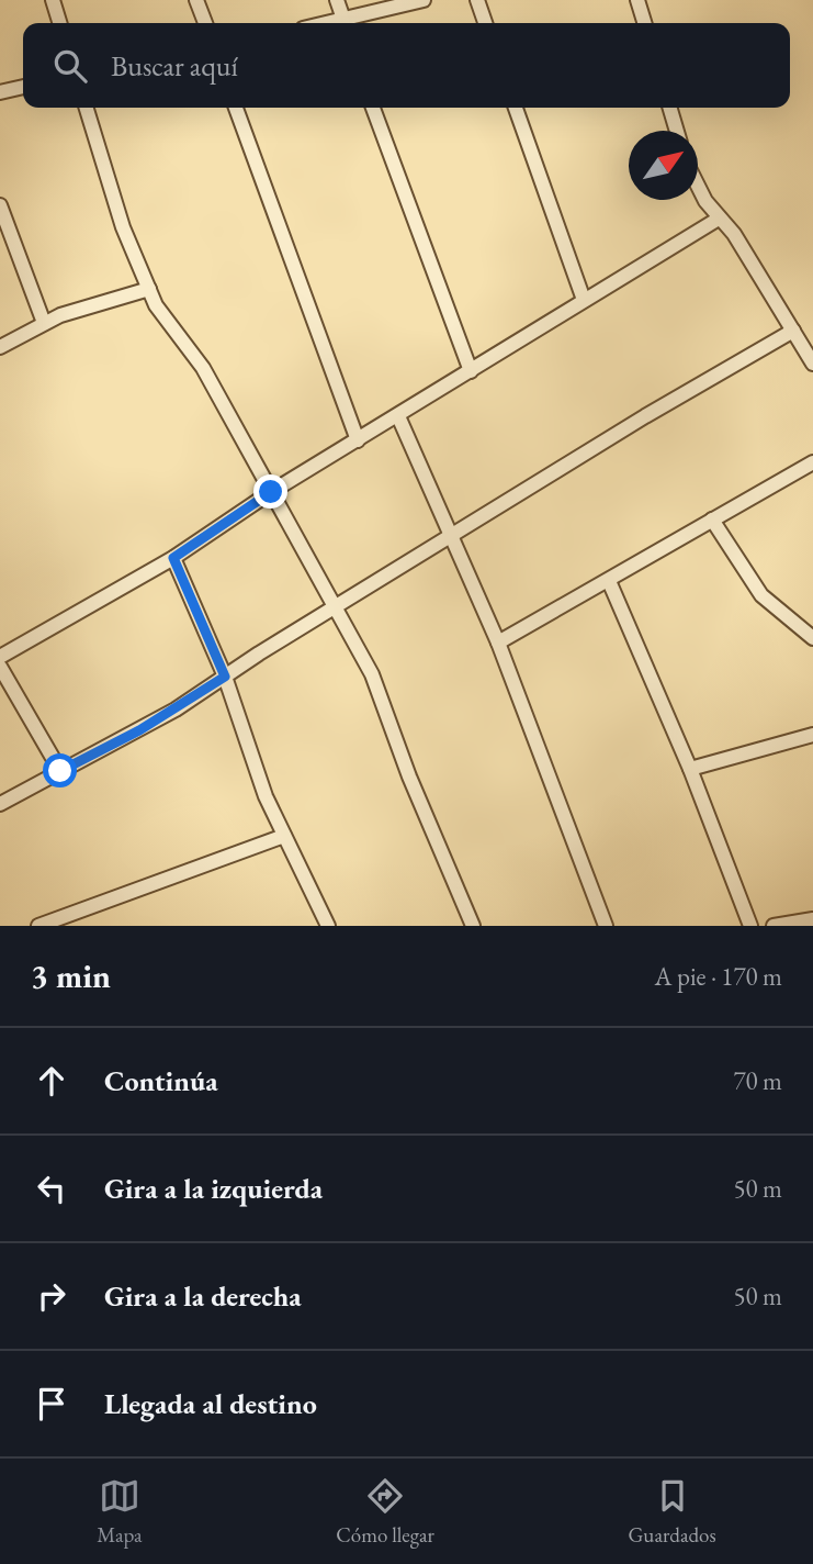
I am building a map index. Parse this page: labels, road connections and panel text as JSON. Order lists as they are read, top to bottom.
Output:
{
  "north": "top right",
  "page": {
    "search": "Buscar aquí",
    "heading": ["3 min", "A pie · 170 m"],
    "list": [
      ["Continúa", "70 m"],
      ["Gira a la izquierda", "50 m"],
      ["Gira a la derecha", "50 m"],
      "Llegada al destino"
    ],
    "nav": ["Mapa", "Cómo llegar", "Guardados"]
  }
}
